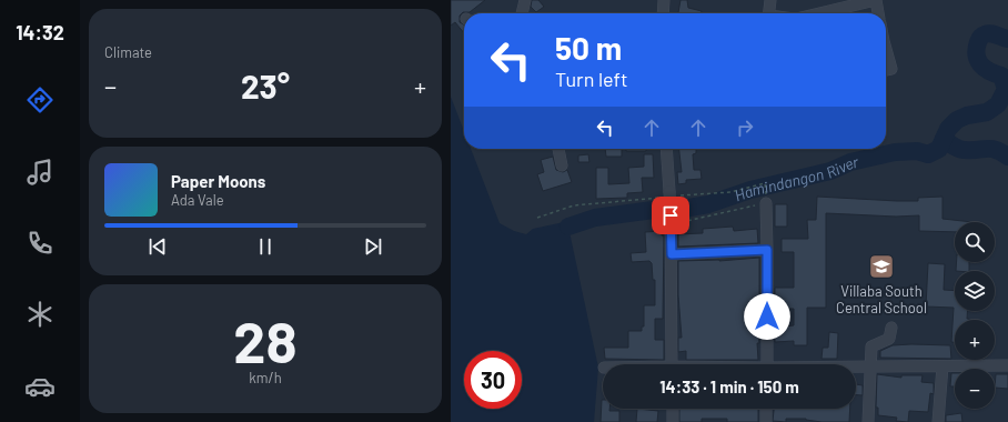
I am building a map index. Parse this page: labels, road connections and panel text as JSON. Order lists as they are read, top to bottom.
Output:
{
  "water": ["Hamindangon River"],
  "places": {
    "school or university": ["Villaba South Central School"]
  },
  "page": {
    "tabs": "14:32",
    "tile": [
      "Climate",
      ["28", "km/h"]
    ],
    "turn": ["50 m", "Turn left"],
    "heat": ["−", "23°", "+"],
    "song": ["Paper Moons", "Ada Vale"],
    "map_buttons": ["+", "−"],
    "limit": "30",
    "trip": "14:33 · 1 min · 150 m"
  }
}
